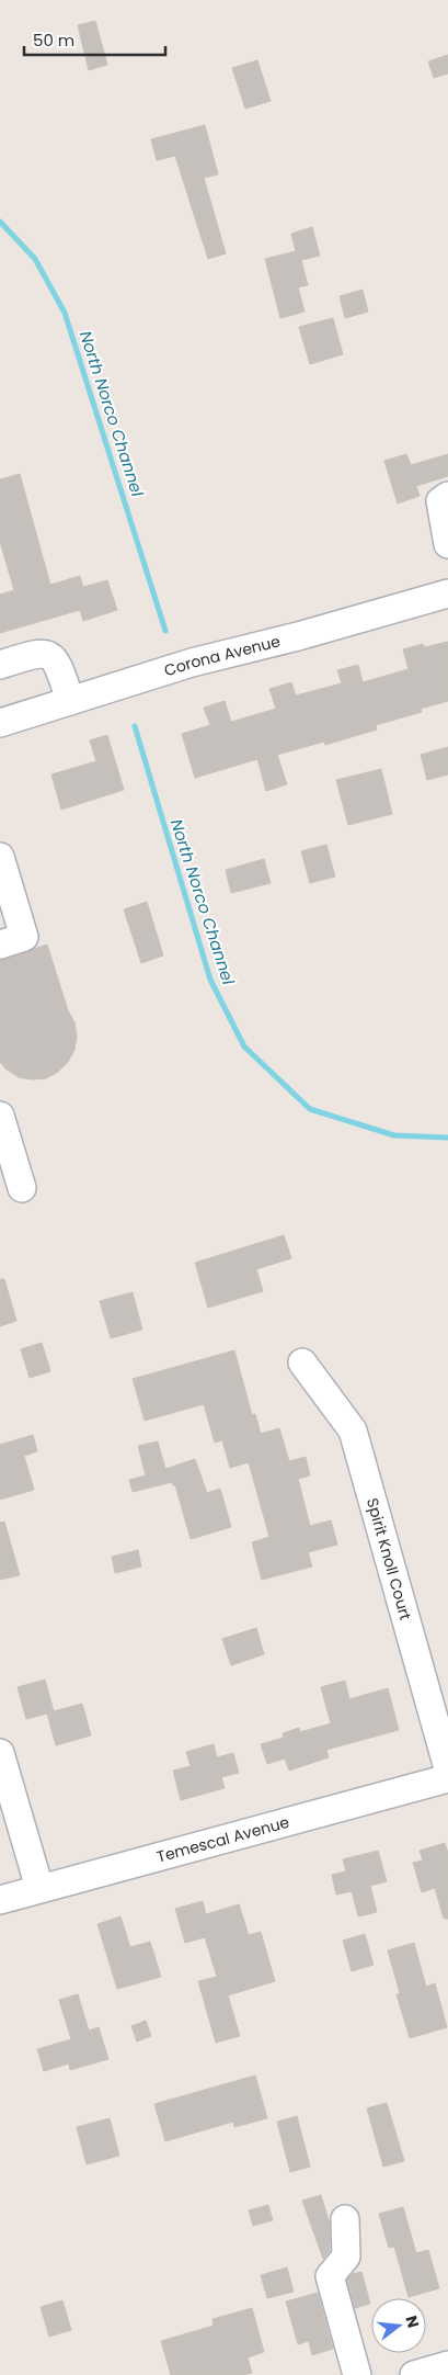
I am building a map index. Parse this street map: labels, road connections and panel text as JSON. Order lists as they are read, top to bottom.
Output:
{
  "streets": {
    "street": ["Corona Avenue", "Spirit Knoll Court", "Temescal Avenue"]
  },
  "water": ["North Norco Channel"],
  "scale_bar": "50 m",
  "north": "right"
}
